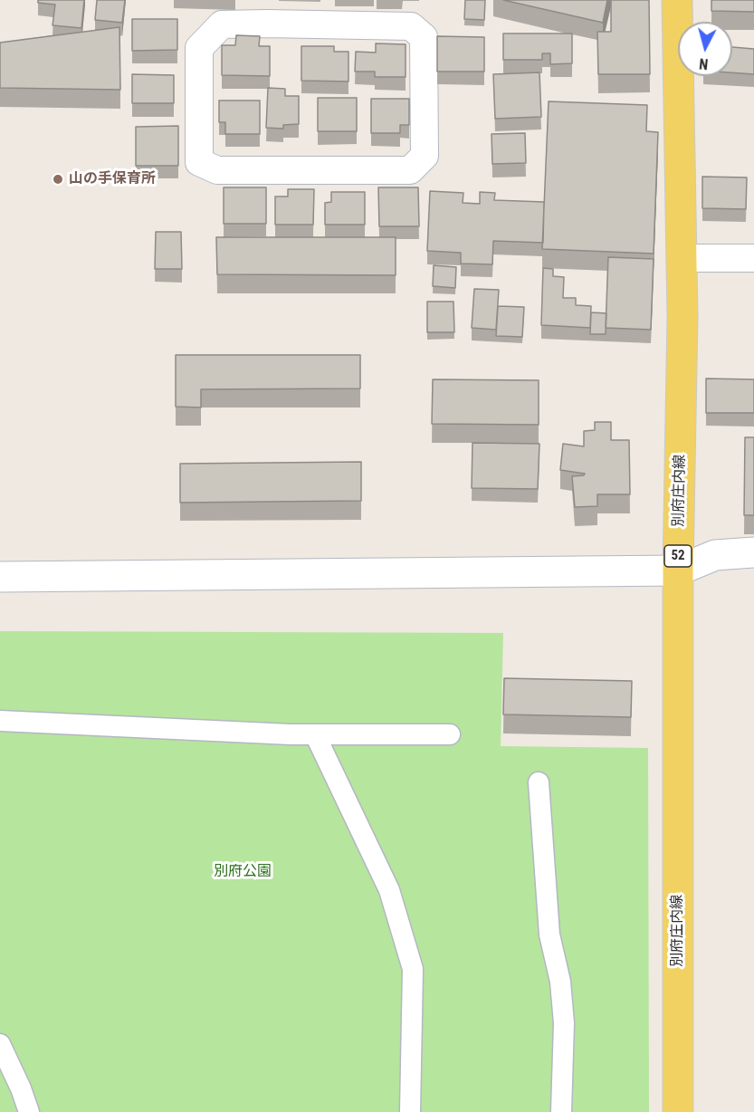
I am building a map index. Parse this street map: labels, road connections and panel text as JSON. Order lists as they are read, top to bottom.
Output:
{
  "streets": {
    "main road": ["別府庄内線", "52"]
  },
  "parks": ["別府公園"],
  "places": ["山の手保育所"],
  "north": "bottom"
}
